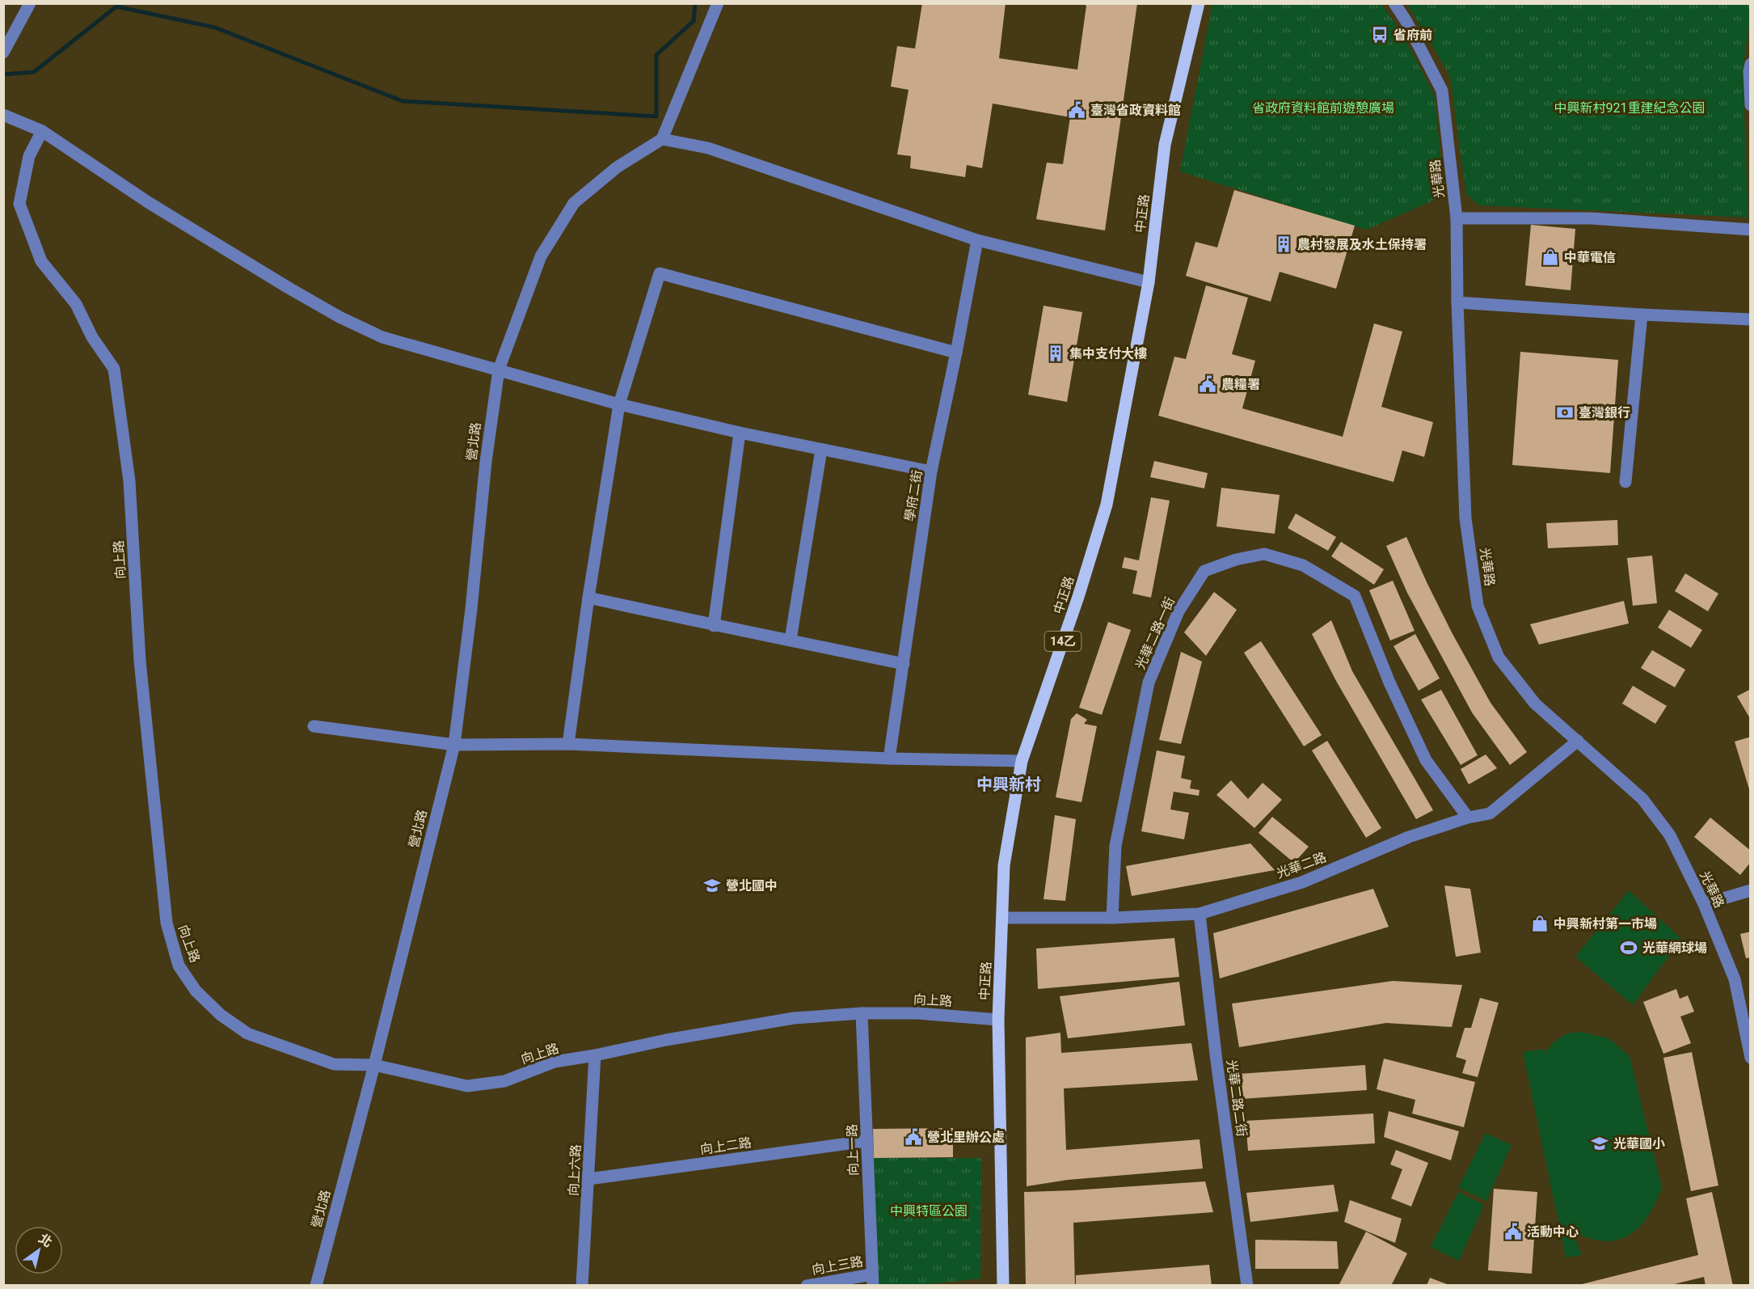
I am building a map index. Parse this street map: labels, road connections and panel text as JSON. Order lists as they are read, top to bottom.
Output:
{
  "streets": {
    "main road": ["中正路", "14乙"],
    "street": [
      "光華路",
      "營北路",
      "學府二街",
      "向上路",
      "光華二路一街",
      "光華二路",
      "光華二路二街",
      "向上二路",
      "向上一路",
      "向上六路",
      "向上三路"
    ]
  },
  "crossings": [
    ["光華路", "光華二路"],
    ["中正路", "向上路"],
    ["中正路", "光華二路"],
    ["營北路", "向上路"],
    ["向上路", "向上一路"],
    ["向上路", "向上六路"],
    ["光華二路一街", "光華二路"],
    ["光華二路", "光華二路二街"],
    ["向上二路", "向上一路"],
    ["向上二路", "向上六路"],
    ["向上一路", "向上三路"]
  ],
  "districts": ["中興新村"],
  "parks": ["省政府資料館前遊憩廣場", "中興新村921重建紀念公園", "中興特區公園"],
  "places": {
    "bus stop": ["省府前"],
    "public building": [
      "臺灣省政資料館",
      "農糧署",
      "營北里辦公處",
      "活動中心"
    ],
    "building": ["農村發展及水土保持署", "集中支付大樓"],
    "shop": ["中華電信", "中興新村第一市場"],
    "bank": ["臺灣銀行"],
    "school or university": ["營北國中", "光華國小"],
    "sports": ["光華網球場"]
  },
  "north": "top right"
}
